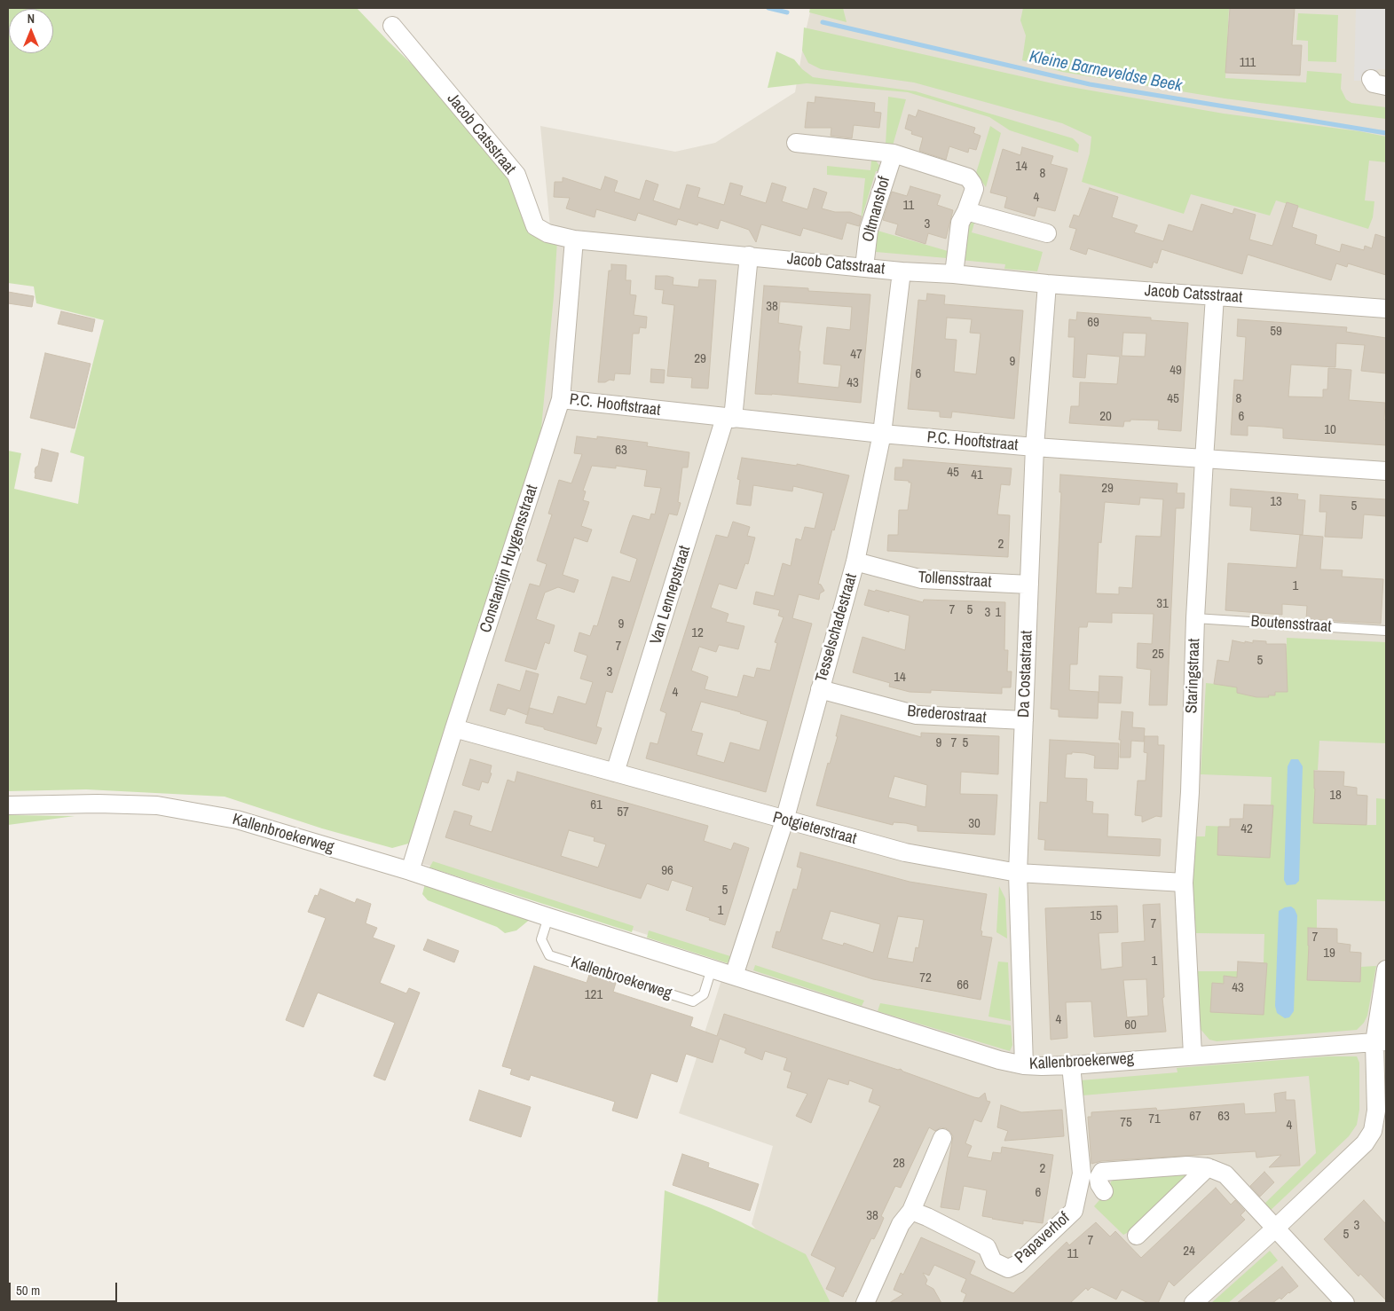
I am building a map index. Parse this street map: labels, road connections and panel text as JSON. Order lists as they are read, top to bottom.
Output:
{
  "streets": {
    "street": [
      "Jacob Catsstraat",
      "Oltmanshof",
      "P.C. Hooftstraat",
      "Constantijn Huygensstraat",
      "Tollensstraat",
      "Van Lennepstraat",
      "Tesselschadestraat",
      "Da Costastraat",
      "Staringstraat",
      "Brederostraat",
      "Potgieterstraat",
      "Kallenbroekerweg",
      "Papaverhof"
    ],
    "lane": ["Boutensstraat"]
  },
  "crossings": [
    ["Jacob Catsstraat", "Oltmanshof"],
    ["Jacob Catsstraat", "Constantijn Huygensstraat"],
    ["Jacob Catsstraat", "Van Lennepstraat"],
    ["Jacob Catsstraat", "Tesselschadestraat"],
    ["Jacob Catsstraat", "Da Costastraat"],
    ["Jacob Catsstraat", "Staringstraat"],
    ["P.C. Hooftstraat", "Constantijn Huygensstraat"],
    ["P.C. Hooftstraat", "Van Lennepstraat"],
    ["P.C. Hooftstraat", "Tesselschadestraat"],
    ["P.C. Hooftstraat", "Da Costastraat"],
    ["P.C. Hooftstraat", "Staringstraat"],
    ["Constantijn Huygensstraat", "Potgieterstraat"],
    ["Constantijn Huygensstraat", "Kallenbroekerweg"],
    ["Tollensstraat", "Tesselschadestraat"],
    ["Tollensstraat", "Da Costastraat"],
    ["Van Lennepstraat", "Potgieterstraat"],
    ["Boutensstraat", "Staringstraat"],
    ["Tesselschadestraat", "Brederostraat"],
    ["Tesselschadestraat", "Potgieterstraat"],
    ["Tesselschadestraat", "Kallenbroekerweg"],
    ["Da Costastraat", "Brederostraat"],
    ["Da Costastraat", "Potgieterstraat"],
    ["Da Costastraat", "Kallenbroekerweg"],
    ["Staringstraat", "Potgieterstraat"],
    ["Staringstraat", "Kallenbroekerweg"],
    ["Kallenbroekerweg", "Papaverhof"]
  ],
  "water": ["Kleine Barneveldse Beek"],
  "house_numbers": [
    "111",
    "14",
    "8",
    "4",
    "11",
    "3",
    "38",
    "69",
    "59",
    "47",
    "29",
    "9",
    "49",
    "6",
    "43",
    "45",
    "8",
    "20",
    "6",
    "10",
    "63",
    "45",
    "41",
    "29",
    "13",
    "5",
    "2",
    "1",
    "31",
    "7",
    "5",
    "3",
    "1",
    "9",
    "12",
    "7",
    "25",
    "5",
    "3",
    "14",
    "4",
    "9",
    "7",
    "5",
    "18",
    "61",
    "57",
    "30",
    "42",
    "96",
    "5",
    "1",
    "15",
    "7",
    "7",
    "19",
    "1",
    "72",
    "66",
    "43",
    "121",
    "4",
    "60",
    "67",
    "63",
    "71",
    "75",
    "4",
    "28",
    "2",
    "6",
    "38",
    "3",
    "5",
    "7",
    "24",
    "11"
  ],
  "scale_bar": "50 m",
  "north": "top"
}
